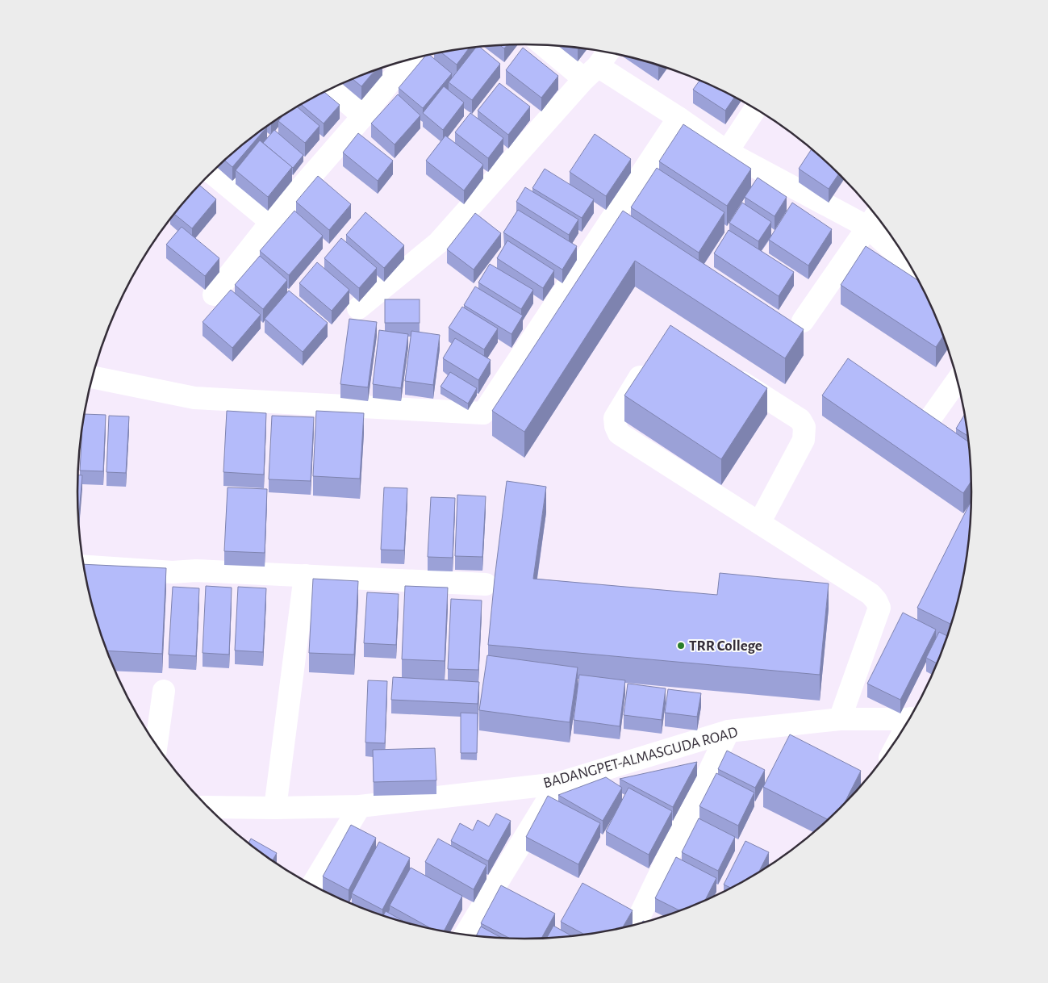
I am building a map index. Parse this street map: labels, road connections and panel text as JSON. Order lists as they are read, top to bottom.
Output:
{
  "streets": {
    "street": ["BADANGPET-ALMASGUDA ROAD"]
  },
  "places": ["TRR College"]
}
